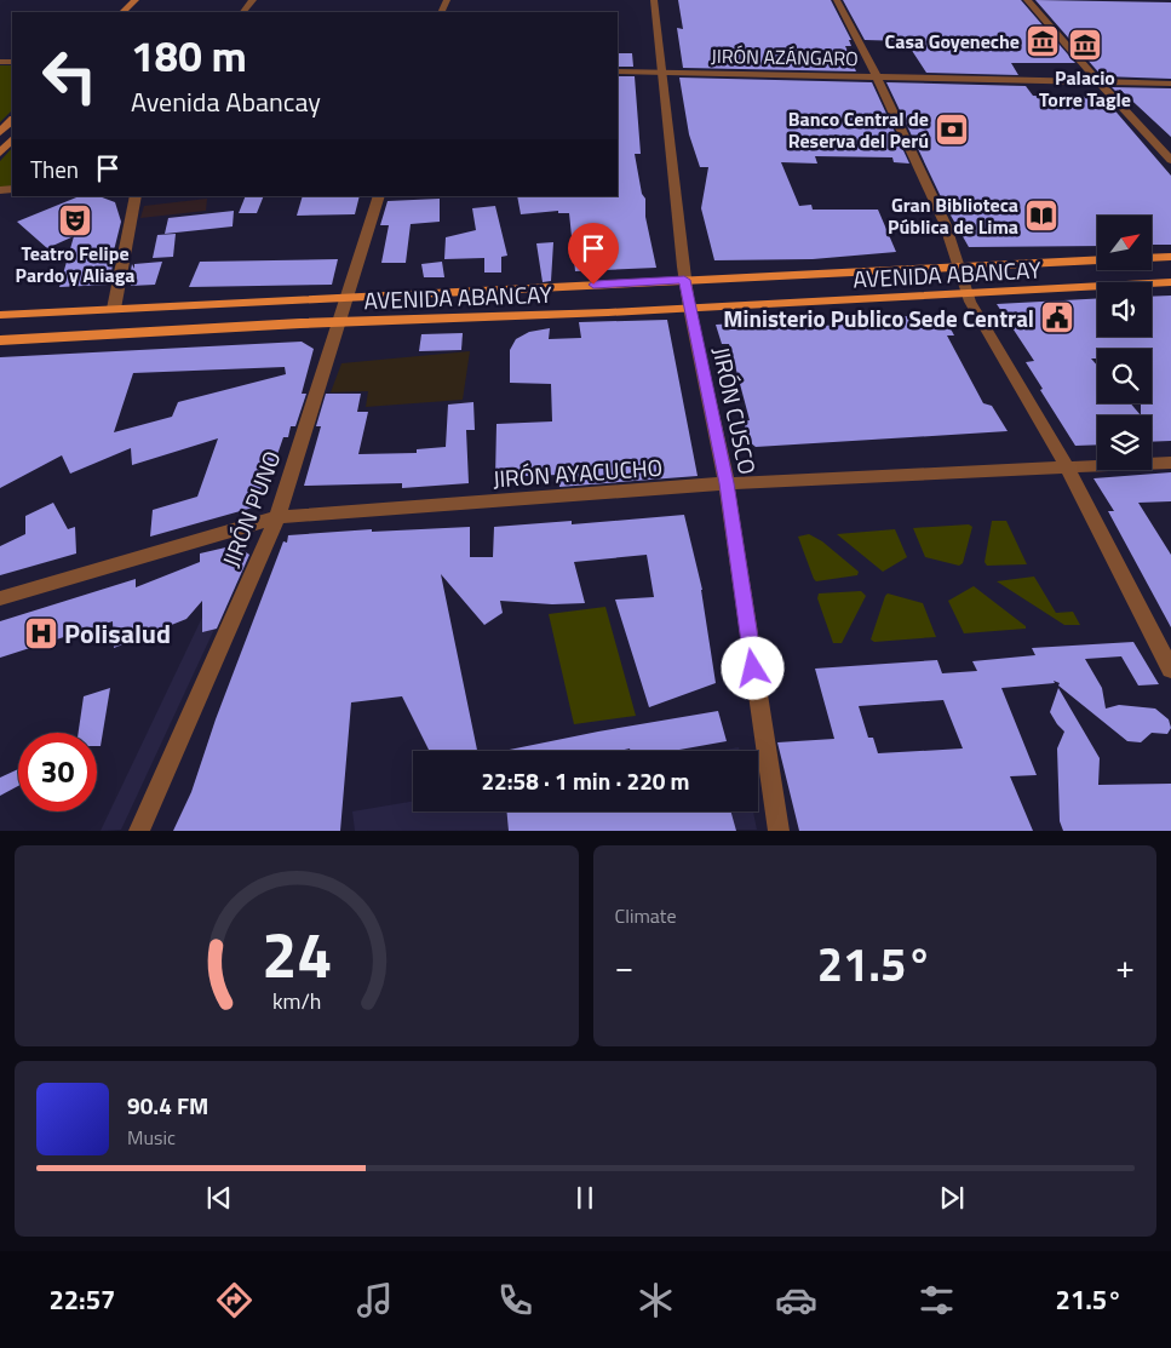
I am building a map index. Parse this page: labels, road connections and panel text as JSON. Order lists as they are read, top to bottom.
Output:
{
  "streets": {
    "main road": ["AVENIDA ABANCAY"],
    "street": [
      "JIRÓN AZÁNGARO",
      "JIRÓN CUSCO",
      "JIRÓN AYACUCHO",
      "JIRÓN PUNO"
    ]
  },
  "crossings": [
    ["JIRÓN AZÁNGARO", "JIRÓN CUSCO"],
    ["AVENIDA ABANCAY", "JIRÓN CUSCO"],
    ["AVENIDA ABANCAY", "JIRÓN PUNO"],
    ["JIRÓN CUSCO", "JIRÓN AYACUCHO"],
    ["JIRÓN AYACUCHO", "JIRÓN PUNO"]
  ],
  "places": {
    "museum": ["Casa Goyeneche", "Palacio Torre Tagle"],
    "bank": ["Banco Central de Reserva del Perú"],
    "library": ["Gran Biblioteca Pública de Lima"],
    "theatre": ["Teatro Felipe Pardo y Aliaga"],
    "public building": ["Ministerio Publico Sede Central"],
    "hospital": ["Polisalud"]
  },
  "north": "top right",
  "page": {
    "turn": ["180 m", "Avenida Abancay"],
    "then": "Then",
    "limit": "30",
    "trip": "22:58 · 1 min · 220 m",
    "tile": "Climate",
    "heat": ["−", "21.5°", "+"],
    "song": ["90.4 FM", "Music"],
    "tabs": ["22:57", "21.5°"],
    "gauge": ["24", "km/h"]
  }
}
